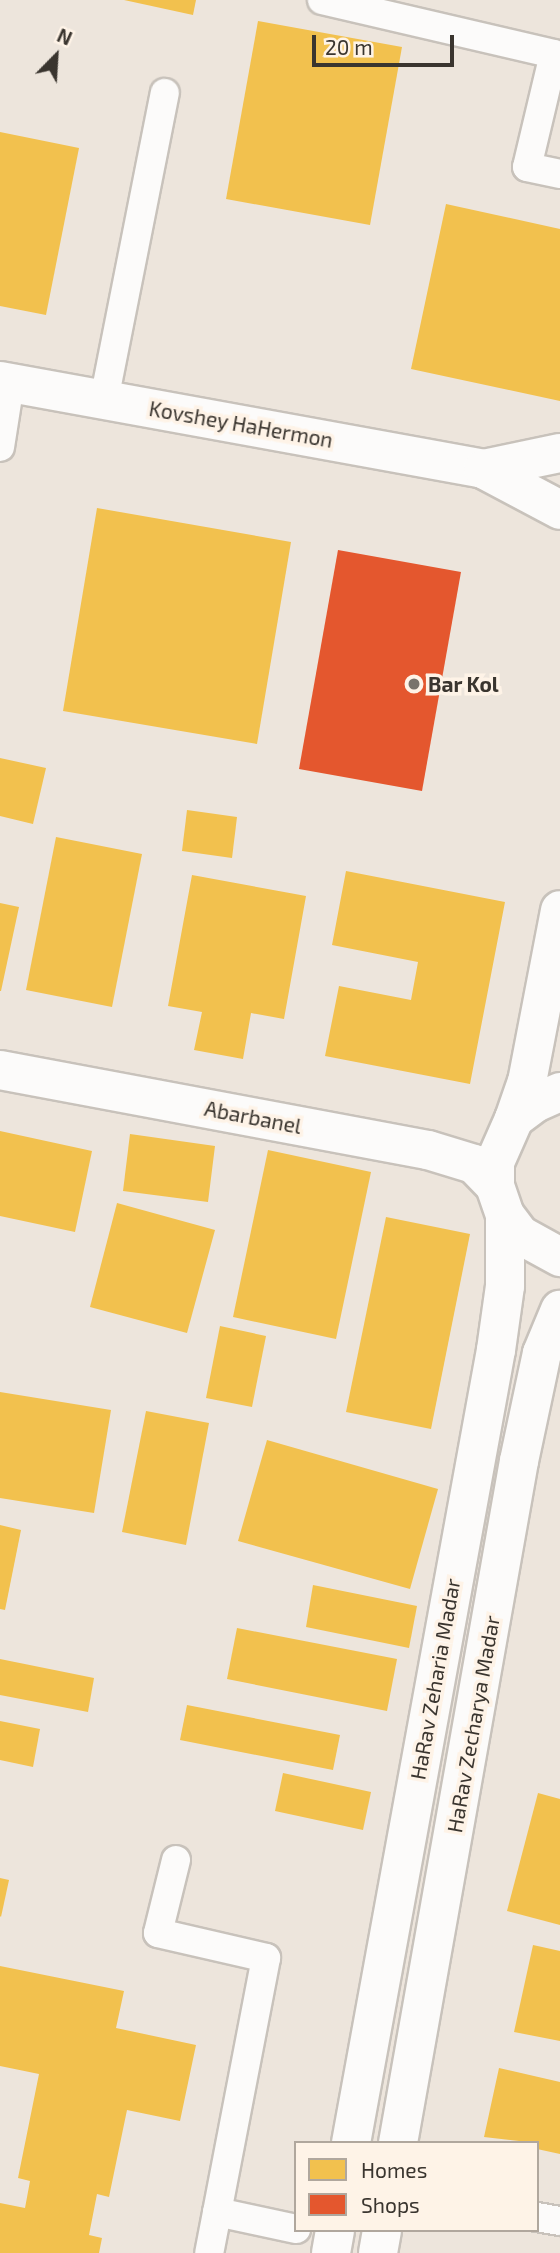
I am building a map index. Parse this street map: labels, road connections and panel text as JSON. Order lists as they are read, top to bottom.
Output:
{
  "streets": {
    "street": [
      "Kovshey HaHermon",
      "Abarbanel",
      "HaRav Zeharia Madar",
      "HaRav Zecharya Madar"
    ]
  },
  "crossings": [
    ["Abarbanel", "HaRav Zeharia Madar"]
  ],
  "places": ["Bar Kol"],
  "legend": ["Homes", "Shops"],
  "scale_bar": "20 m",
  "north": "top right"
}
